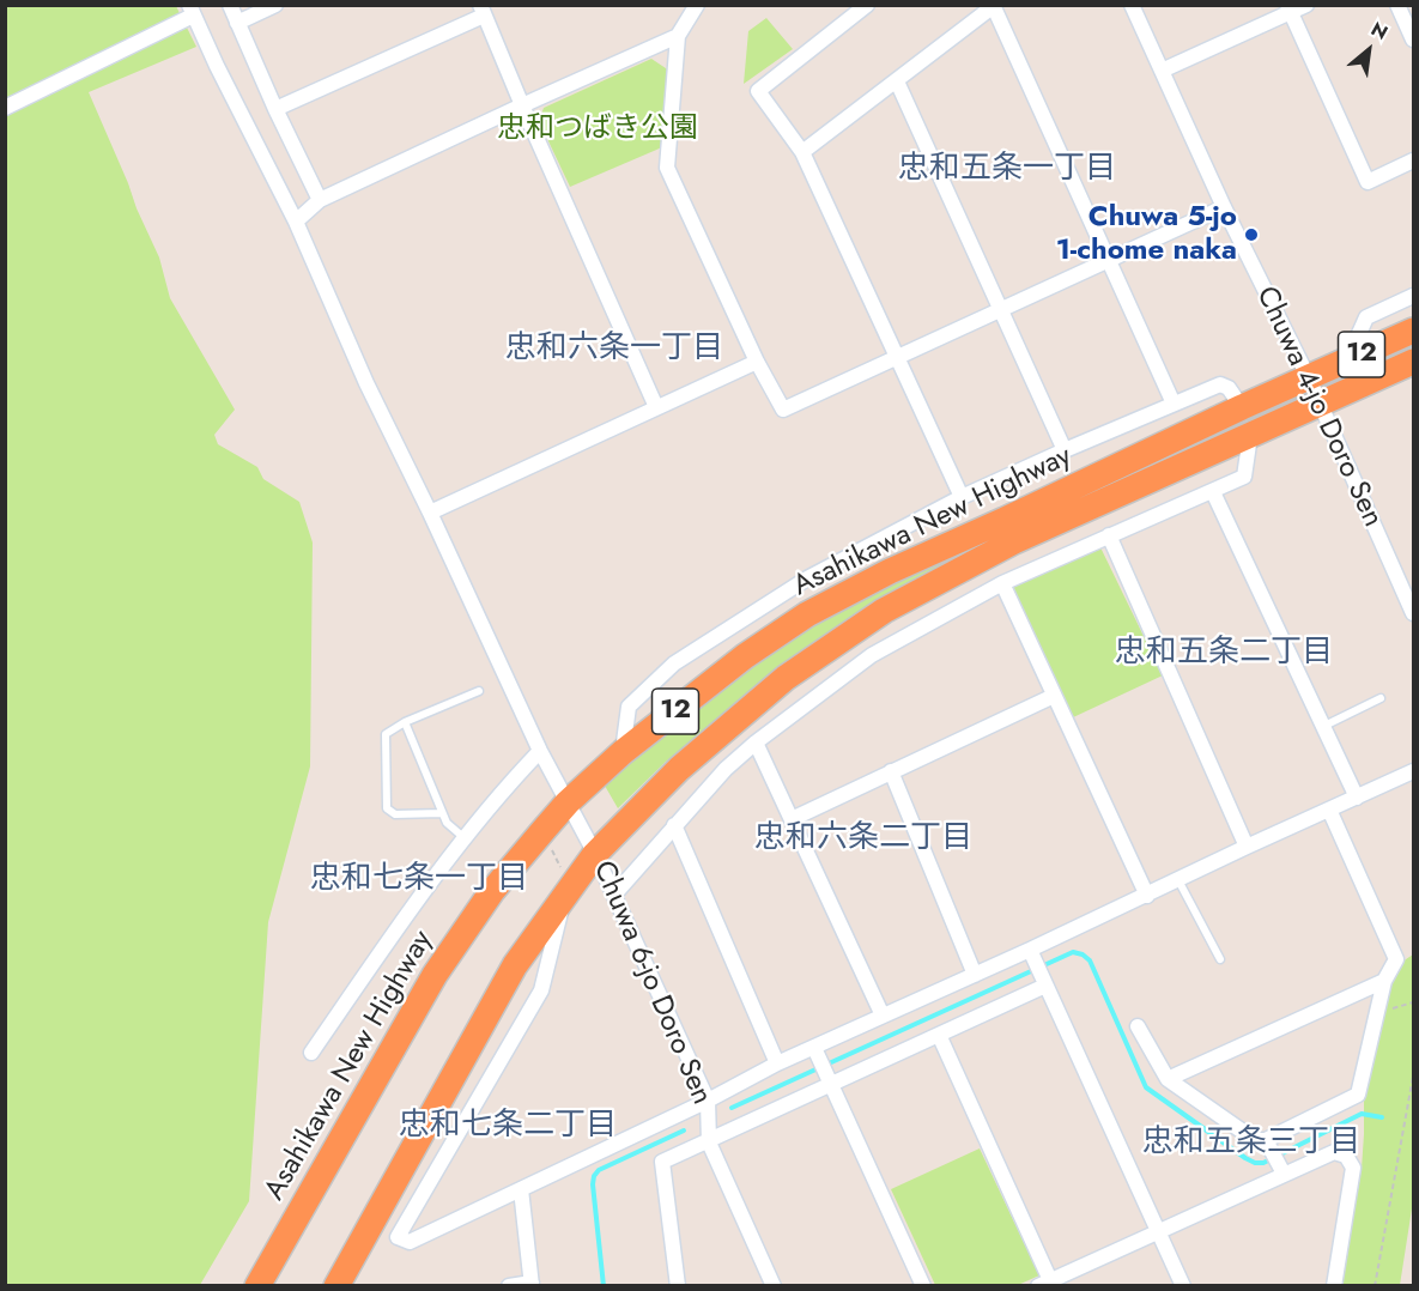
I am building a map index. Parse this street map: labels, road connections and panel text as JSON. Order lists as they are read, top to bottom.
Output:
{
  "streets": {
    "highway": ["12", "Asahikawa New Highway"],
    "street": ["Chuwa 4-jo Doro Sen", "Chuwa 6-jo Doro Sen"]
  },
  "crossings": [
    ["Chuwa 4-jo Doro Sen", "Asahikawa New Highway"],
    ["Asahikawa New Highway", "Chuwa 6-jo Doro Sen"]
  ],
  "districts": [
    "忠和五条一丁目",
    "忠和六条一丁目",
    "忠和五条二丁目",
    "忠和六条二丁目",
    "忠和七条一丁目",
    "忠和七条二丁目",
    "忠和五条三丁目"
  ],
  "parks": ["忠和つばき公園"],
  "places": ["Chuwa 5-jo 1-chome naka"],
  "north": "top right"
}
